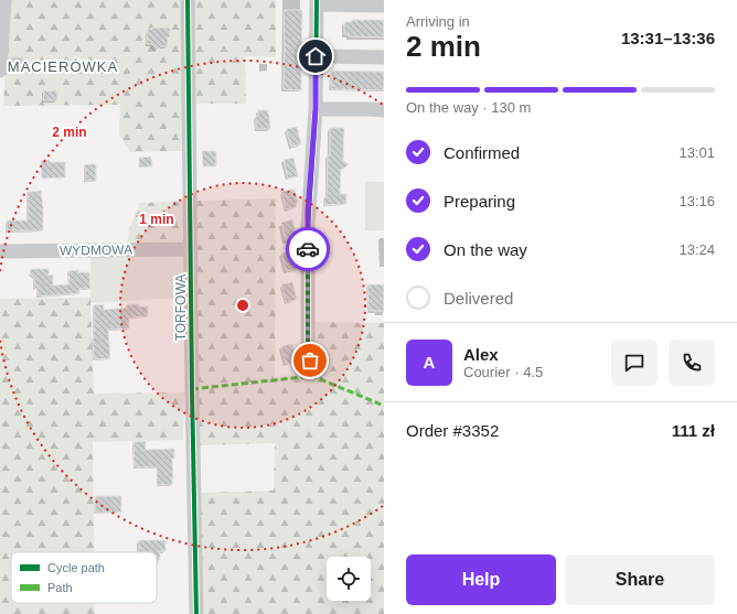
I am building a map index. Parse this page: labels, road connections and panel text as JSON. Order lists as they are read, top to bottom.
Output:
{
  "streets": {
    "street": ["WYDMOWA", "TORFOWA"]
  },
  "crossings": [
    ["WYDMOWA", "TORFOWA"]
  ],
  "districts": ["MACIERÓWKA"],
  "legend": ["Cycle path", "Path"],
  "page": {
    "heading": ["2 min", "Arriving in", "13:31–13:36"],
    "panel": [
      "Alex",
      "Courier · 4.5",
      "Order #3352",
      "111 zł"
    ],
    "bar": "On the way · 130 m",
    "list": [
      ["Confirmed", "13:01"],
      ["Preparing", "13:16"],
      ["On the way", "13:24"],
      "Delivered"
    ],
    "round": "A",
    "buttons": ["Help", "Share"]
  },
  "rings": ["2 min", "1 min"]
}
